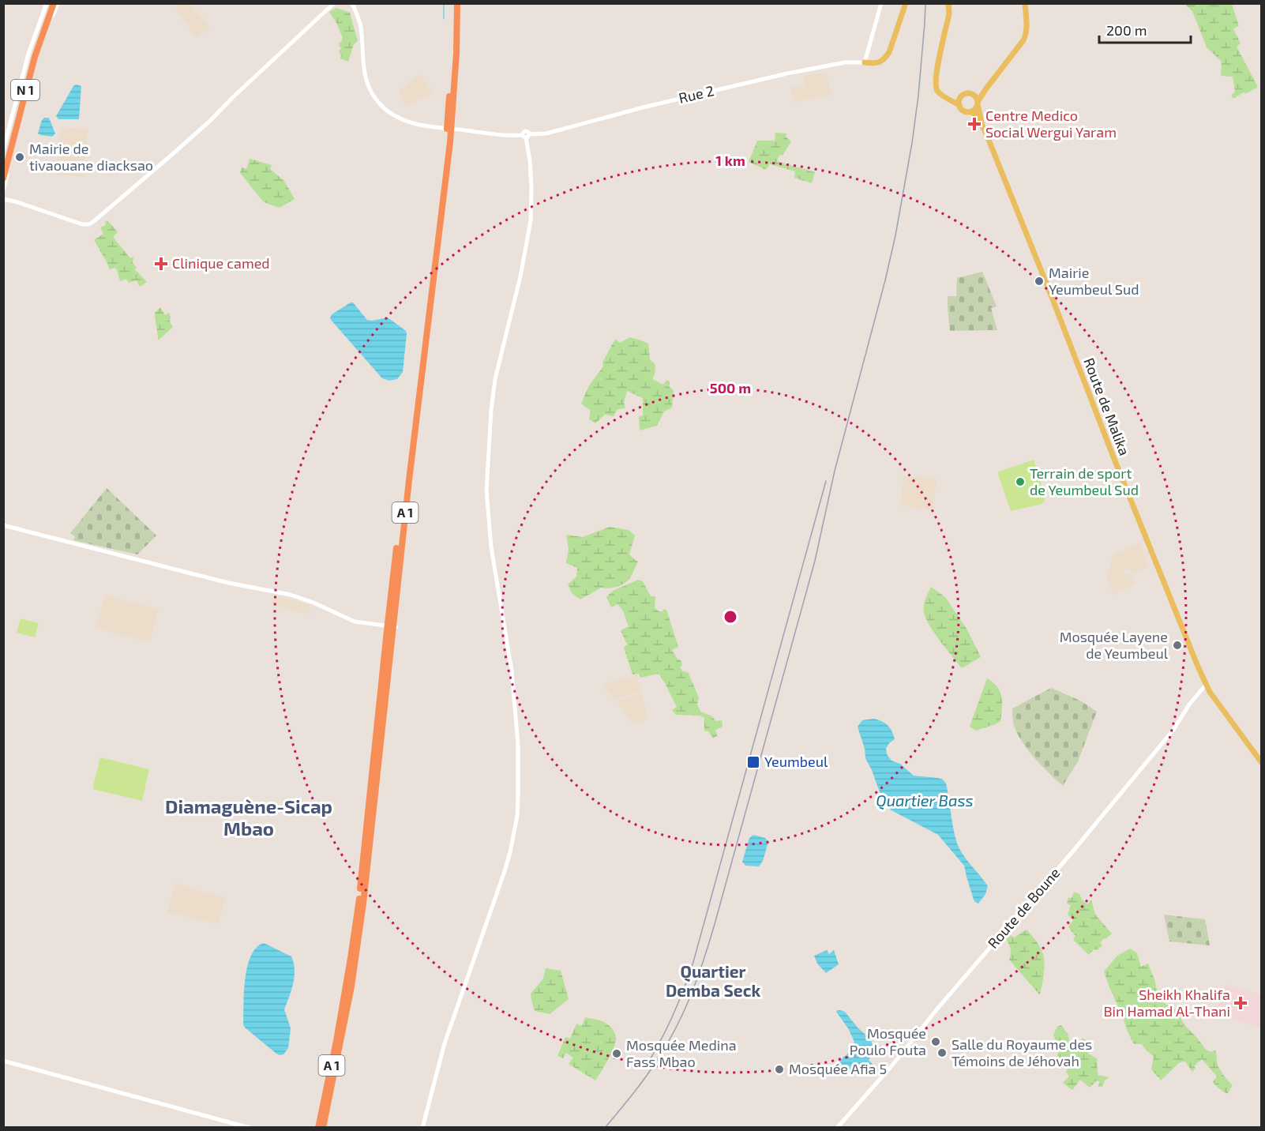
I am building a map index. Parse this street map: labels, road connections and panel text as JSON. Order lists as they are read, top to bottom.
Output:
{
  "streets": {
    "highway": ["N 1", "A 1"],
    "main road": ["Route de Malika"],
    "street": ["Rue 2", "Route de Boune"]
  },
  "crossings": [
    ["Route de Malika", "Route de Boune"]
  ],
  "districts": ["Diamaguène-Sicap Mbao", "Quartier Demba Seck"],
  "water": ["Quartier Bass"],
  "places": {
    "health": ["Centre Medico Social Wergui Yaram", "Clinique camed", "Sheikh Khalifa Bin Hamad Al-Thani"],
    "other": [
      "Mairie de tivaouane diacksao",
      "Mairie Yeumbeul Sud",
      "Terrain de sport de Yeumbeul Sud",
      "Mosquée Layene de Yeumbeul",
      "Mosquée Poulo Fouta",
      "Salle du Royaume des Témoins de Jéhovah",
      "Mosquée Medina Fass Mbao",
      "Mosquée Afia 5"
    ],
    "transit": ["Yeumbeul"]
  },
  "scale_bar": "200 m",
  "rings": ["1 km", "500 m"]
}
